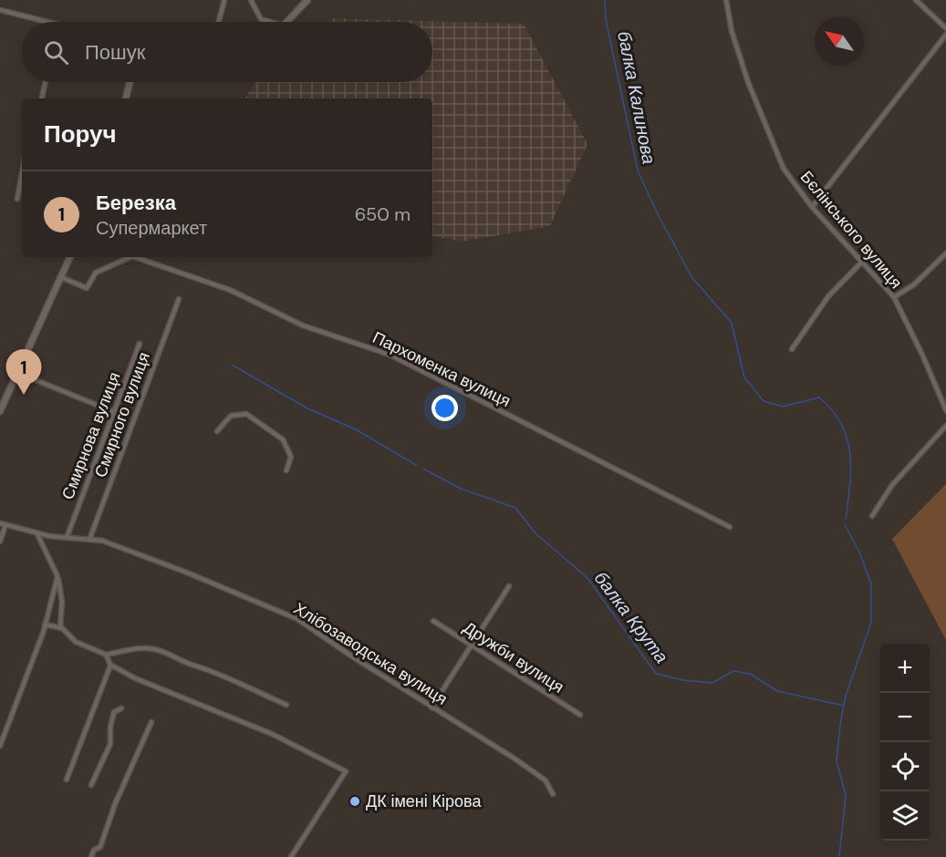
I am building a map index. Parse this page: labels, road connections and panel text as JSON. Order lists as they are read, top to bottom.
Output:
{
  "streets": {
    "street": [
      "Бєлінського вулиця",
      "Пархоменка вулиця",
      "Смирного вулиця",
      "Смирнова вулиця",
      "Хлібозаводська вулиця",
      "Дружби вулиця"
    ]
  },
  "crossings": [
    ["Смирного вулиця", "Хлібозаводська вулиця"],
    ["Смирнова вулиця", "Хлібозаводська вулиця"]
  ],
  "water": ["балка Калинова", "балка Крута"],
  "places": ["ДК імені Кірова"],
  "north": "top left",
  "page": {
    "search": "Пошук",
    "heading": "Поруч",
    "list": [
      {
        "mark": "1",
        "name": "Березка",
        "note": "Супермаркет",
        "value": "650 m"
      }
    ],
    "pins": "1",
    "map_buttons": ["+", "−"]
  }
}
